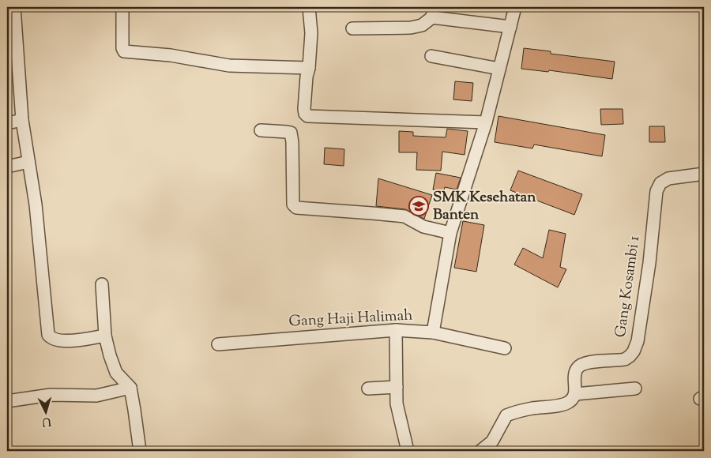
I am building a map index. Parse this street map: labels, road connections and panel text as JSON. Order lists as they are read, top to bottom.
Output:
{
  "streets": {
    "street": ["Gang Kosambi 1", "Gang Haji Halimah"]
  },
  "places": {
    "school or university": ["SMK Kesehatan Banten"]
  },
  "north": "bottom"
}
